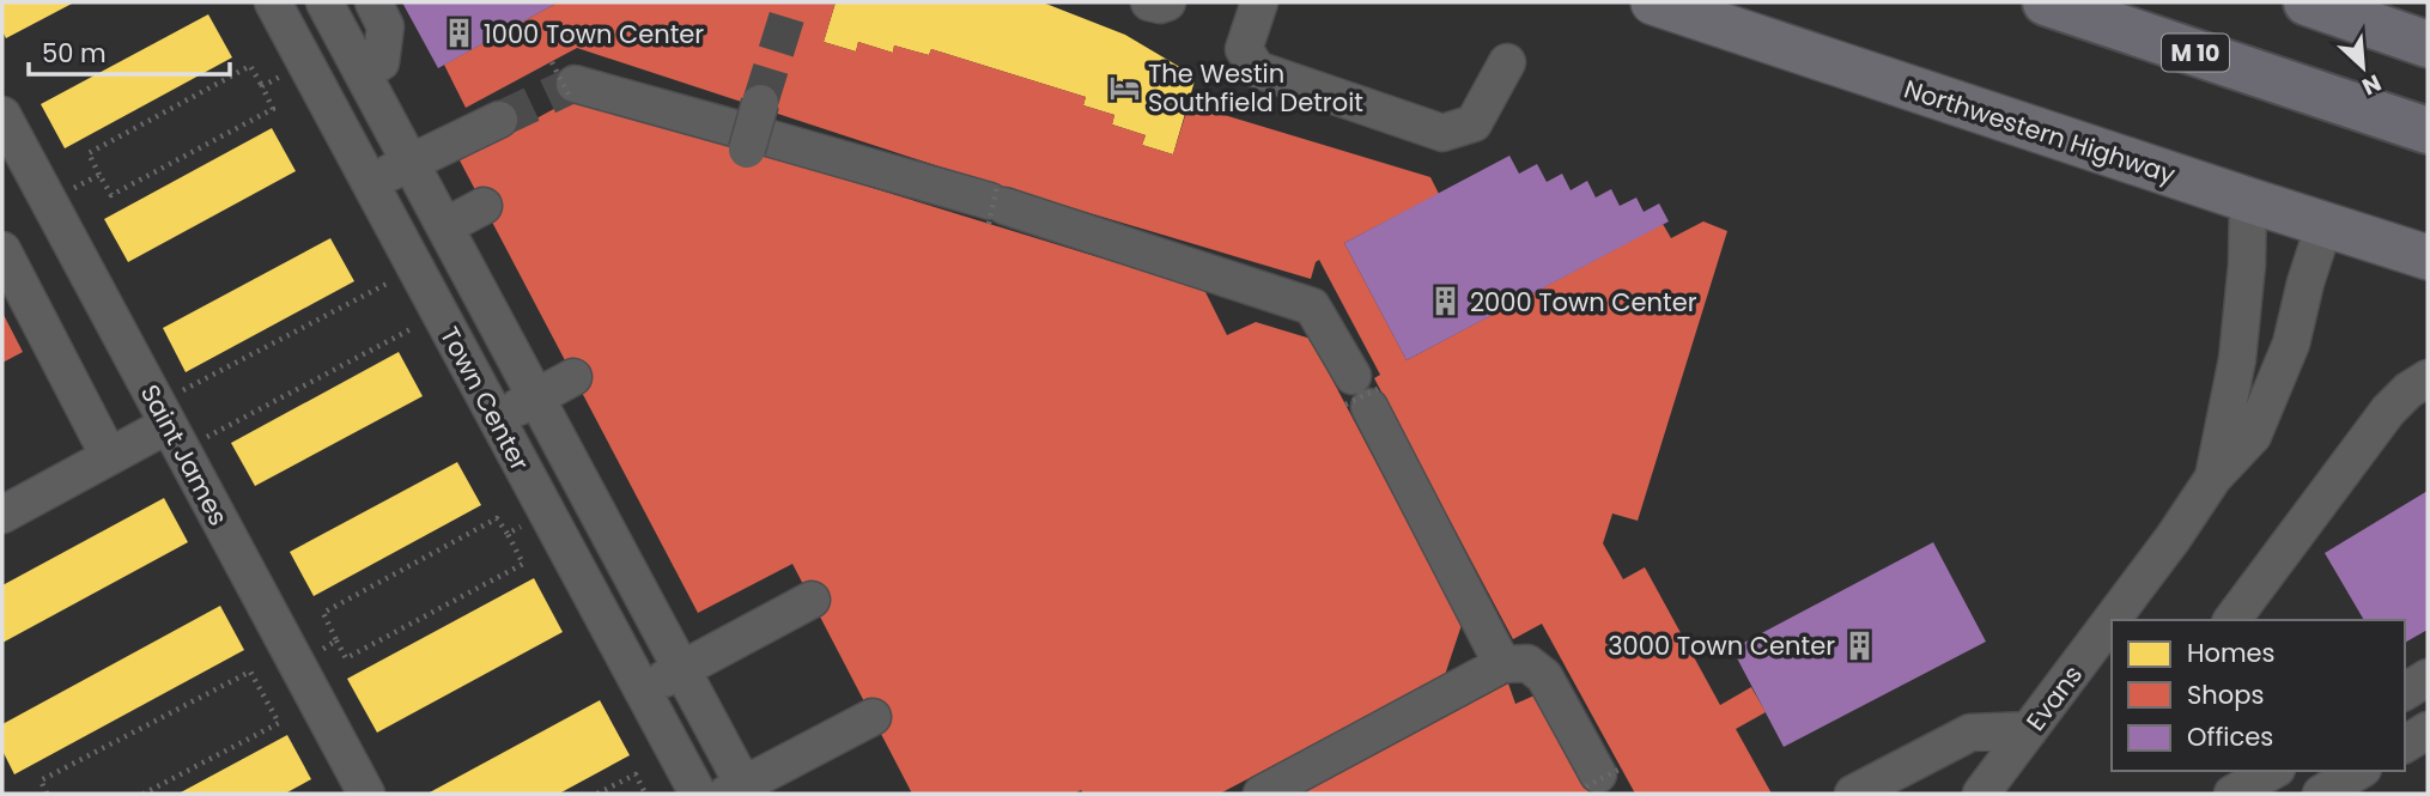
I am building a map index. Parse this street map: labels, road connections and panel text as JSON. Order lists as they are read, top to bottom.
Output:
{
  "streets": {
    "highway": ["M 10"],
    "main road": ["Northwestern Highway"],
    "street": ["Town Center", "Saint James", "Evans"]
  },
  "crossings": [
    ["Northwestern Highway", "Evans"]
  ],
  "places": {
    "building": ["1000 Town Center", "2000 Town Center", "3000 Town Center"],
    "hotel": ["The Westin Southfield Detroit"]
  },
  "legend": ["Homes", "Shops", "Offices"],
  "scale_bar": "50 m",
  "north": "bottom right"
}
